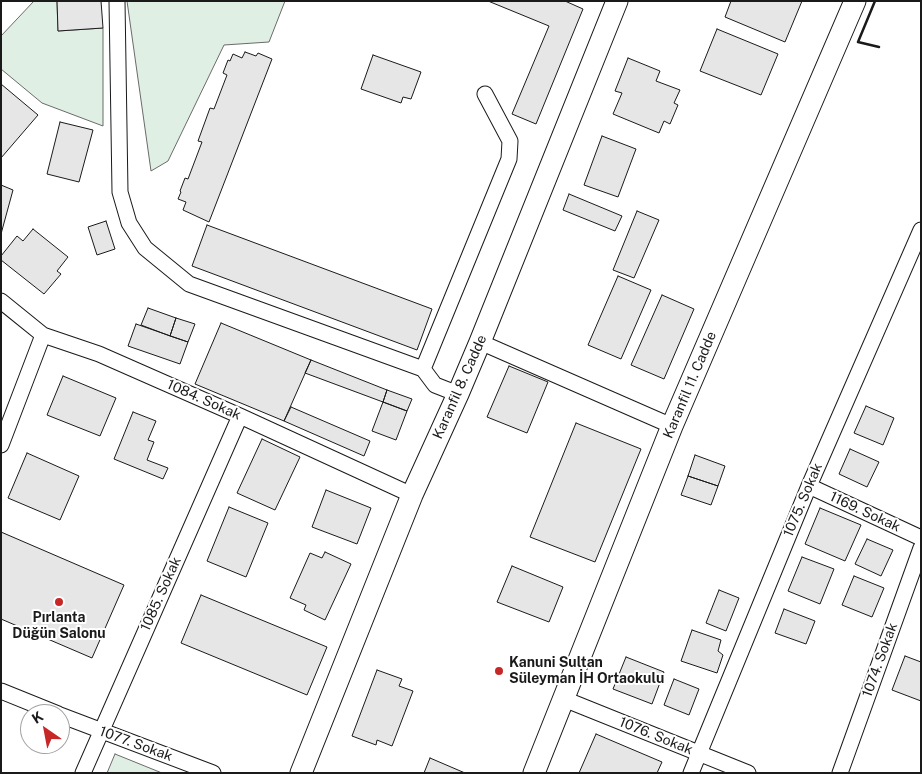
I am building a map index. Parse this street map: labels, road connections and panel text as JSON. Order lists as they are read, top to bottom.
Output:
{
  "streets": {
    "street": [
      "Karanfil 11. Cadde",
      "Karanfil 8. Cadde",
      "1084. Sokak",
      "1075. Sokak",
      "1169. Sokak",
      "1085. Sokak",
      "1074. Sokak",
      "1076. Sokak",
      "1077. Sokak"
    ]
  },
  "crossings": [
    ["Karanfil 11. Cadde", "1076. Sokak"],
    ["Karanfil 8. Cadde", "1084. Sokak"],
    ["1084. Sokak", "1085. Sokak"],
    ["1075. Sokak", "1169. Sokak"],
    ["1075. Sokak", "1076. Sokak"],
    ["1085. Sokak", "1077. Sokak"]
  ],
  "places": ["Pırlanta Düğün Salonu", "Kanuni Sultan Süleyman İH Ortaokulu"],
  "north": "top left"
}
